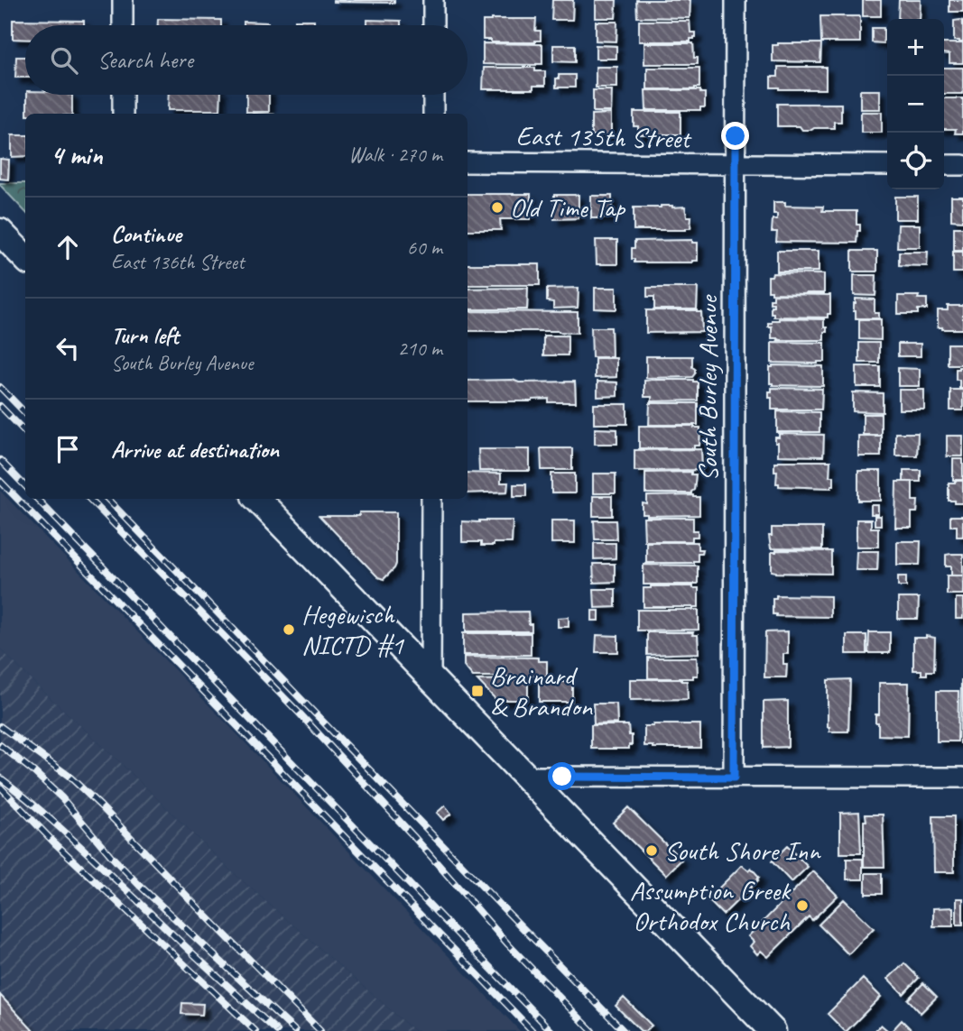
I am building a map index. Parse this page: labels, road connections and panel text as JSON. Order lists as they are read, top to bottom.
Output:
{
  "streets": {
    "street": ["East 135th Street", "South Burley Avenue"]
  },
  "crossings": [
    ["East 135th Street", "South Burley Avenue"]
  ],
  "places": {
    "other": [
      "Old Time Tap",
      "Hegewisch NICTD #1",
      "South Shore Inn",
      "Assumption Greek Orthodox Church"
    ],
    "transit": ["Brainard & Brandon"]
  },
  "page": {
    "map_buttons": ["+", "−"],
    "search": "Search here",
    "heading": ["4 min", "Walk · 270 m"],
    "list": [
      ["Continue", "East 136th Street", "60 m"],
      ["Turn left", "South Burley Avenue", "210 m"],
      "Arrive at destination"
    ]
  }
}
